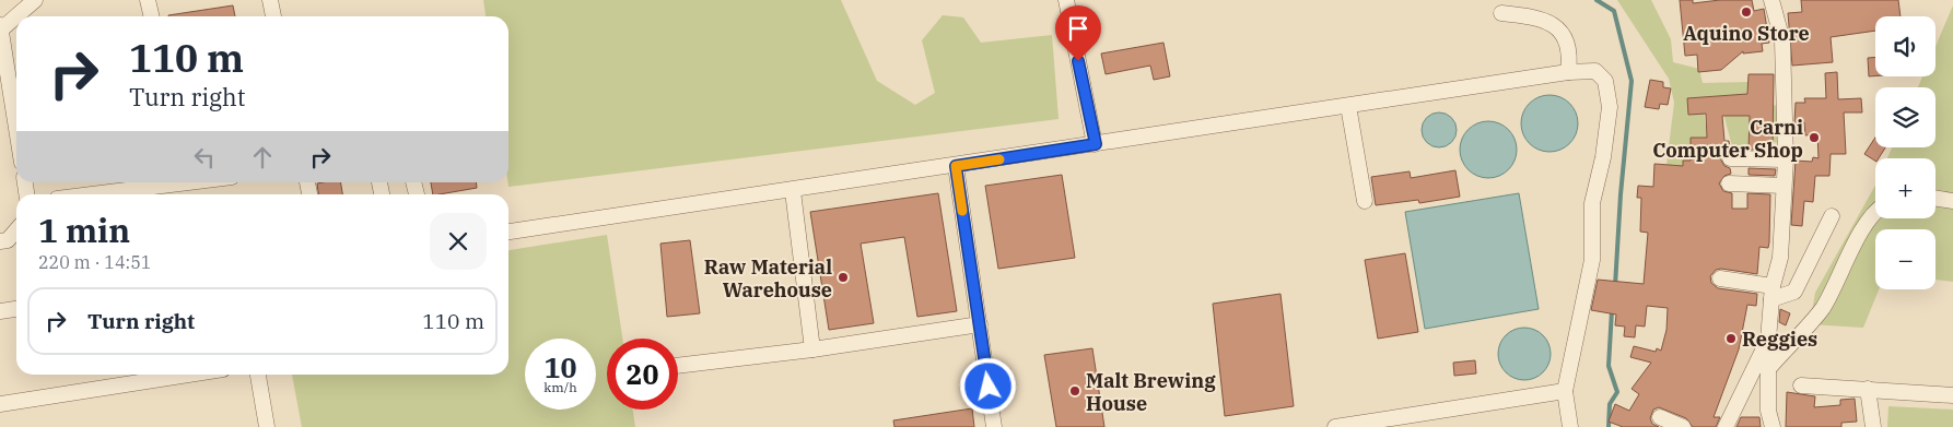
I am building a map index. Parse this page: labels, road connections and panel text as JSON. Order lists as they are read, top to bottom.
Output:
{
  "places": [
    "Aquino Store",
    "Carni Computer Shop",
    "Raw Material Warehouse",
    "Reggies",
    "Malt Brewing House"
  ],
  "page": {
    "map_buttons": ["+", "−"],
    "turn": ["110 m", "Turn right"],
    "heading": ["1 min", "220 m · 14:51"],
    "list": [
      {
        "name": "Turn right",
        "value": "110 m"
      }
    ],
    "speed": "10 km/h",
    "limit": "20"
  }
}
